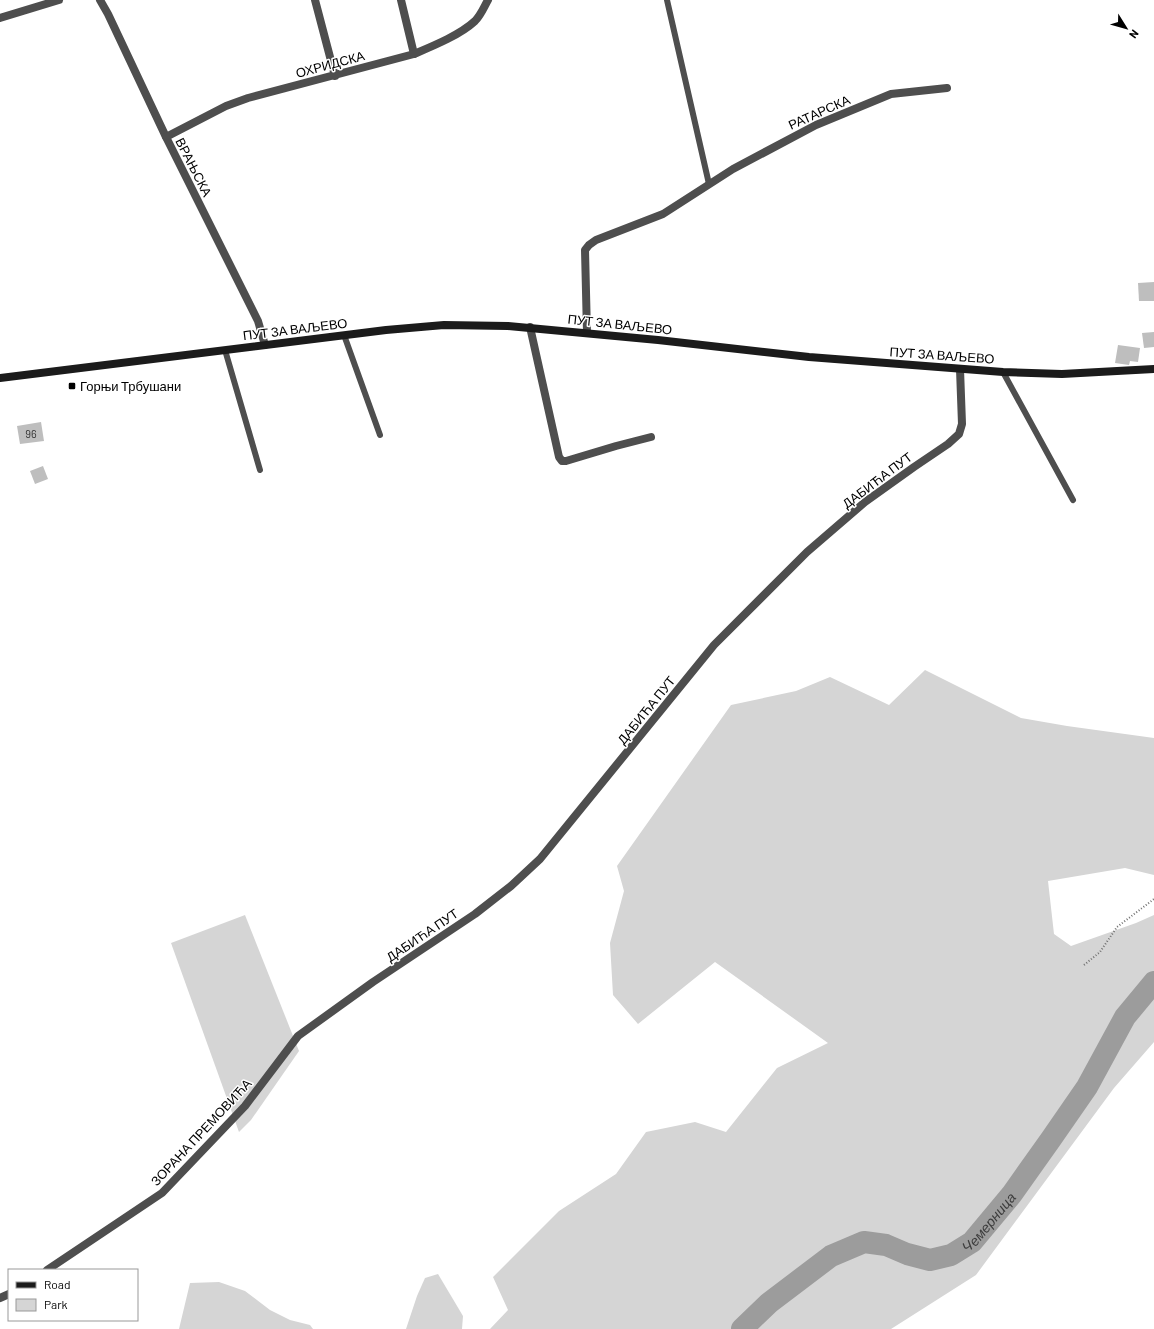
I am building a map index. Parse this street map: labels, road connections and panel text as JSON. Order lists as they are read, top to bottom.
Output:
{
  "streets": {
    "main road": ["ПУТ ЗА ВАЉЕВО"],
    "street": [
      "ОХРИДСКА",
      "РАТАРСКА",
      "ВРАЊСКА",
      "ДАБИЋА ПУТ",
      "ЗОРАНА ПРЕМОВИЋА"
    ]
  },
  "crossings": [
    ["ОХРИДСКА", "ВРАЊСКА"],
    ["РАТАРСКА", "ПУТ ЗА ВАЉЕВО"],
    ["ВРАЊСКА", "ПУТ ЗА ВАЉЕВО"],
    ["ПУТ ЗА ВАЉЕВО", "ДАБИЋА ПУТ"],
    ["ДАБИЋА ПУТ", "ЗОРАНА ПРЕМОВИЋА"]
  ],
  "water": ["Чемерница"],
  "places": {
    "transit": ["Горњи Трбушани"]
  },
  "house_numbers": ["96"],
  "legend": ["Road", "Park"],
  "north": "bottom right"
}
